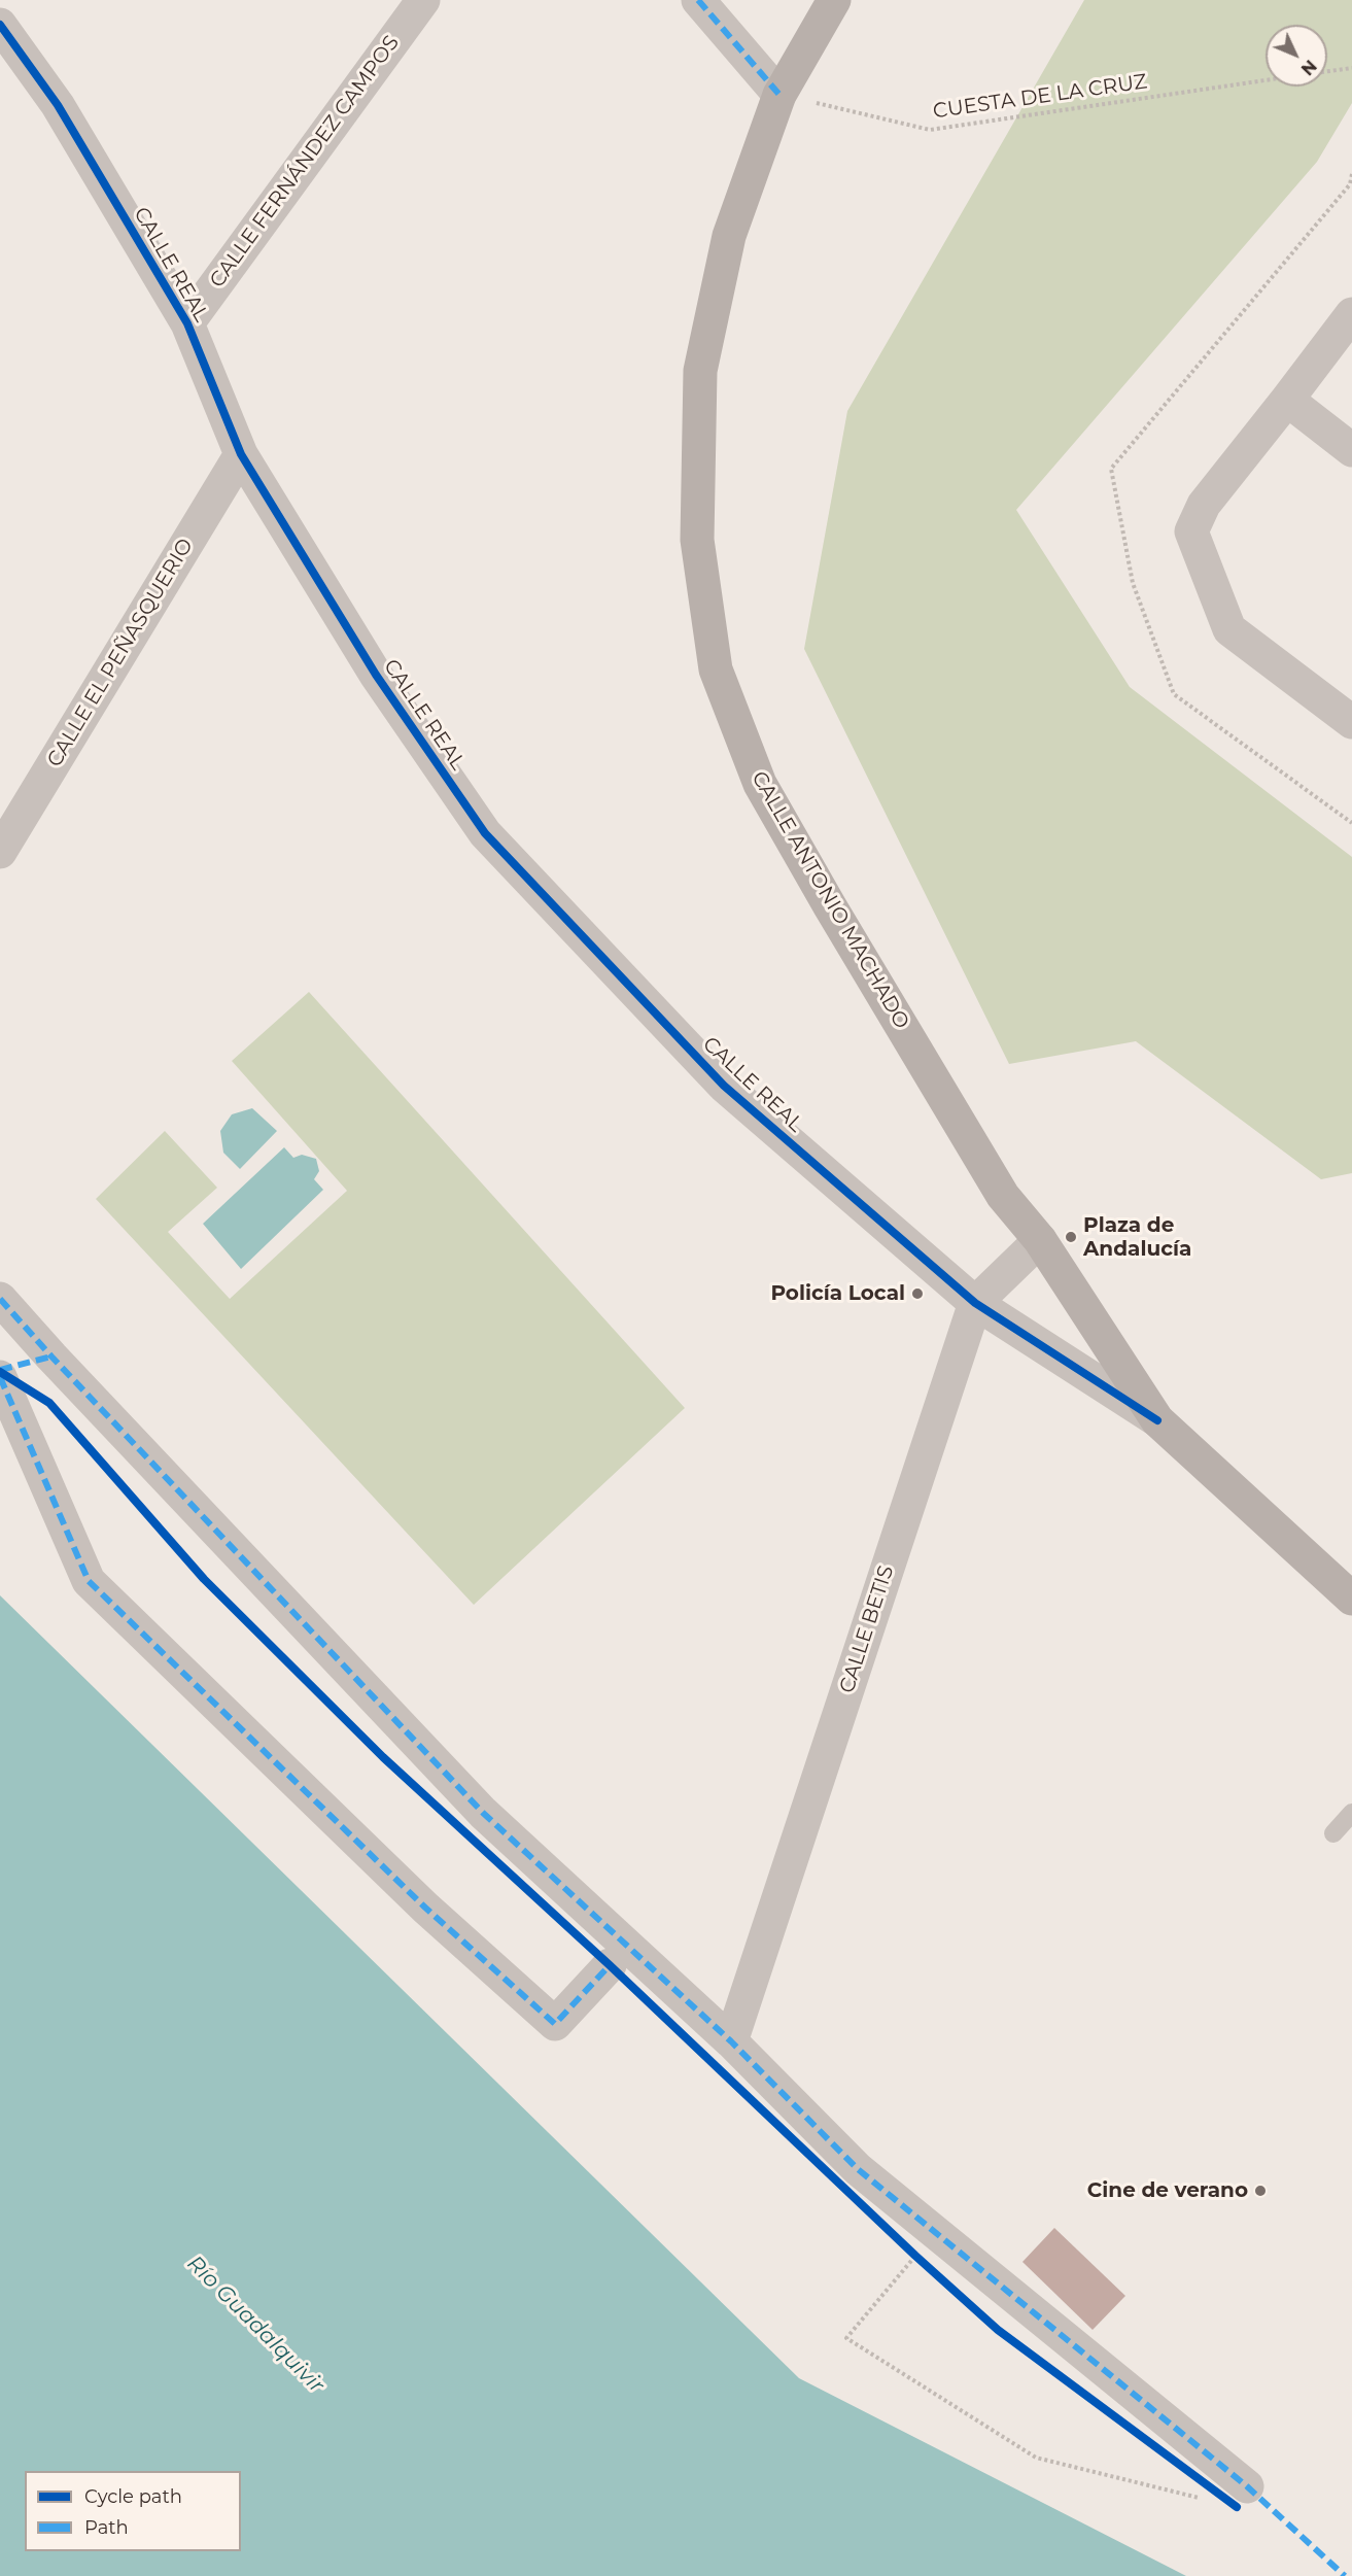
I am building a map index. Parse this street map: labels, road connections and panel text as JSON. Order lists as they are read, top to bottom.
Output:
{
  "streets": {
    "main road": ["CALLE ANTONIO MACHADO"],
    "street": [
      "CALLE FERNÁNDEZ CAMPOS",
      "CALLE REAL",
      "CALLE EL PEÑASQUERIO",
      "CALLE BETIS"
    ],
    "path": ["CUESTA DE LA CRUZ"]
  },
  "crossings": [
    ["CUESTA DE LA CRUZ", "CALLE ANTONIO MACHADO"],
    ["CALLE FERNÁNDEZ CAMPOS", "CALLE REAL"],
    ["CALLE REAL", "CALLE EL PEÑASQUERIO"],
    ["CALLE REAL", "CALLE BETIS"],
    ["CALLE ANTONIO MACHADO", "CALLE BETIS"]
  ],
  "water": ["Río Guadalquivir"],
  "places": ["Plaza de Andalucía", "Policía Local", "Cine de verano"],
  "legend": ["Cycle path", "Path"],
  "north": "bottom right"
}
